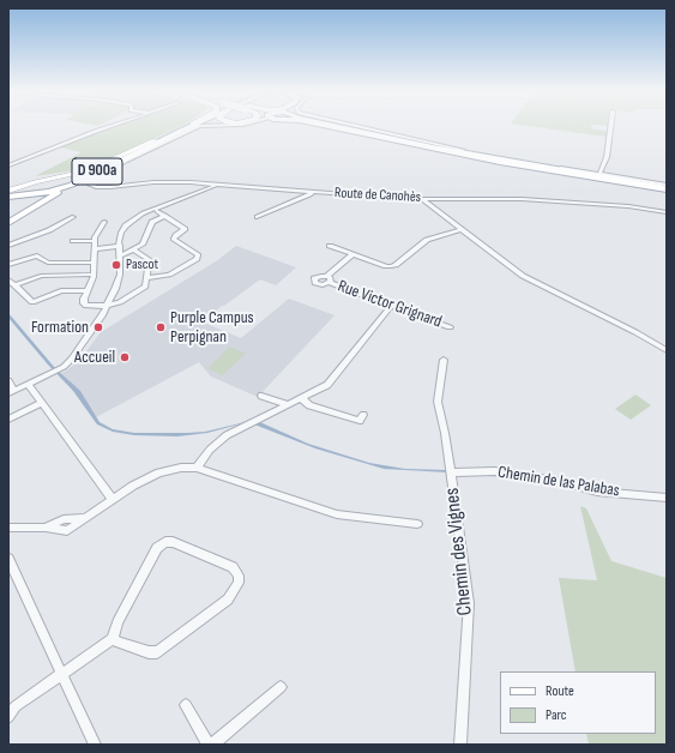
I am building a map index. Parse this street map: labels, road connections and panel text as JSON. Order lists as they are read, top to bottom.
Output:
{
  "streets": {
    "main road": ["D 900a"],
    "street": [
      "Route de Canohès",
      "Rue Victor Grignard",
      "Chemin de las Palabas",
      "Chemin des Vignes"
    ]
  },
  "crossings": [
    ["Chemin de las Palabas", "Chemin des Vignes"]
  ],
  "places": [
    "Pascot",
    "Formation",
    "Purple Campus Perpignan",
    "Accueil"
  ],
  "legend": ["Route", "Parc"]
}
